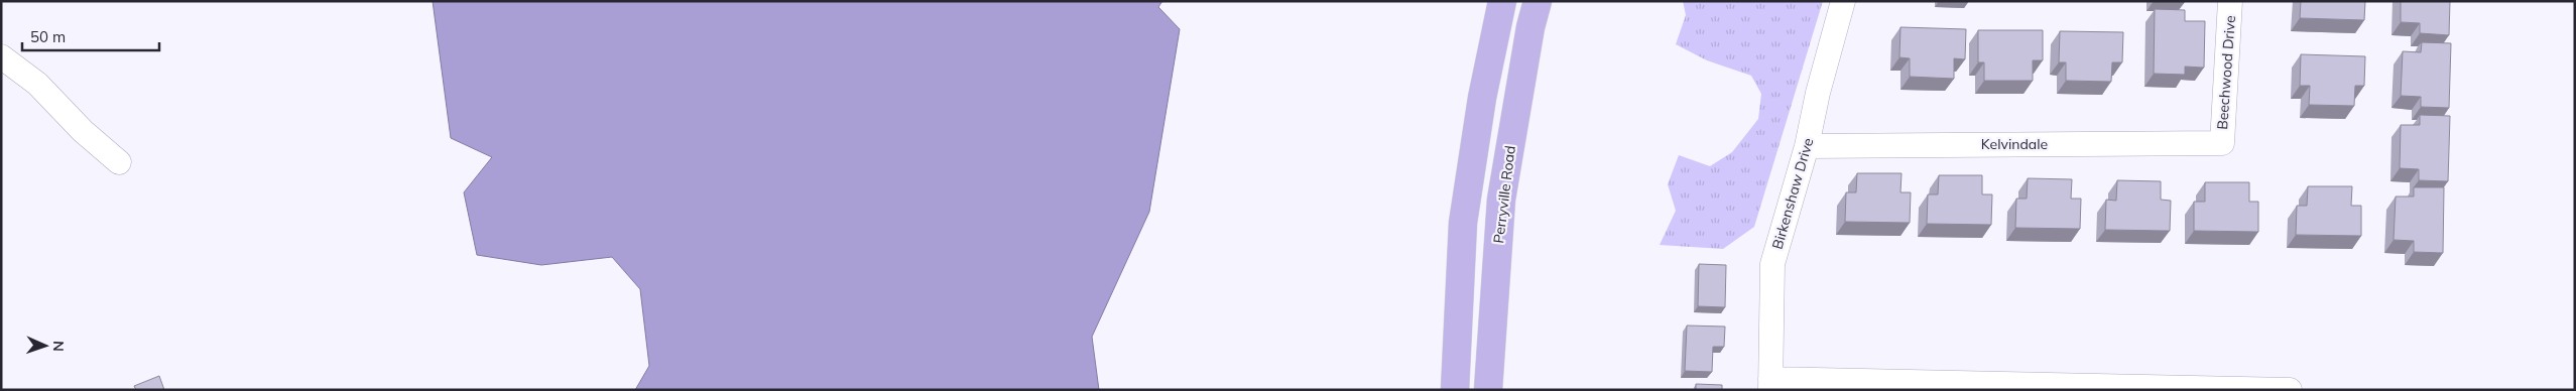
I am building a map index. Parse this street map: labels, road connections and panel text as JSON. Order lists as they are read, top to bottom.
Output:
{
  "streets": {
    "main road": ["Perryville Road"],
    "street": ["Beechwood Drive", "Kelvindale", "Birkenshaw Drive"]
  },
  "crossings": [
    ["Beechwood Drive", "Kelvindale"],
    ["Kelvindale", "Birkenshaw Drive"]
  ],
  "scale_bar": "50 m",
  "north": "right"
}
